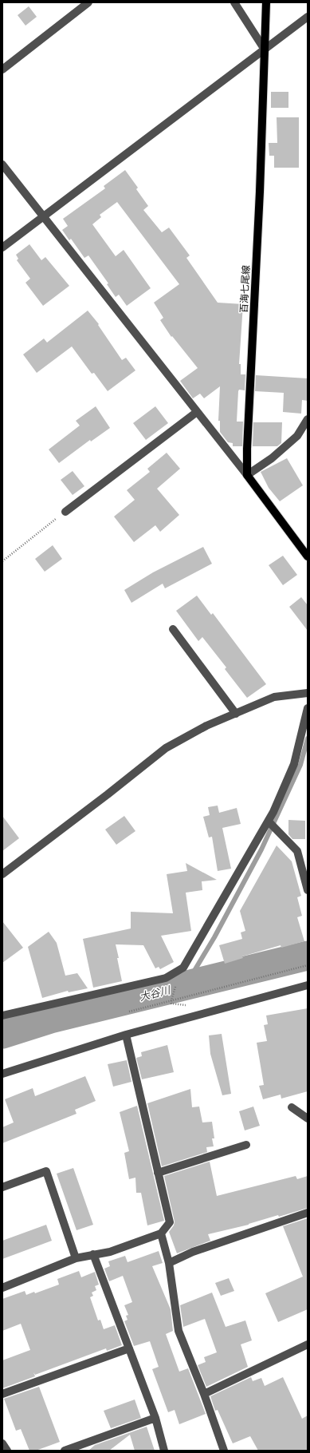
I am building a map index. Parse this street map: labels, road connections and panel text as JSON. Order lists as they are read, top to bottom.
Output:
{
  "streets": {
    "main road": ["百海七尾線"]
  },
  "water": ["大谷川"]
}
